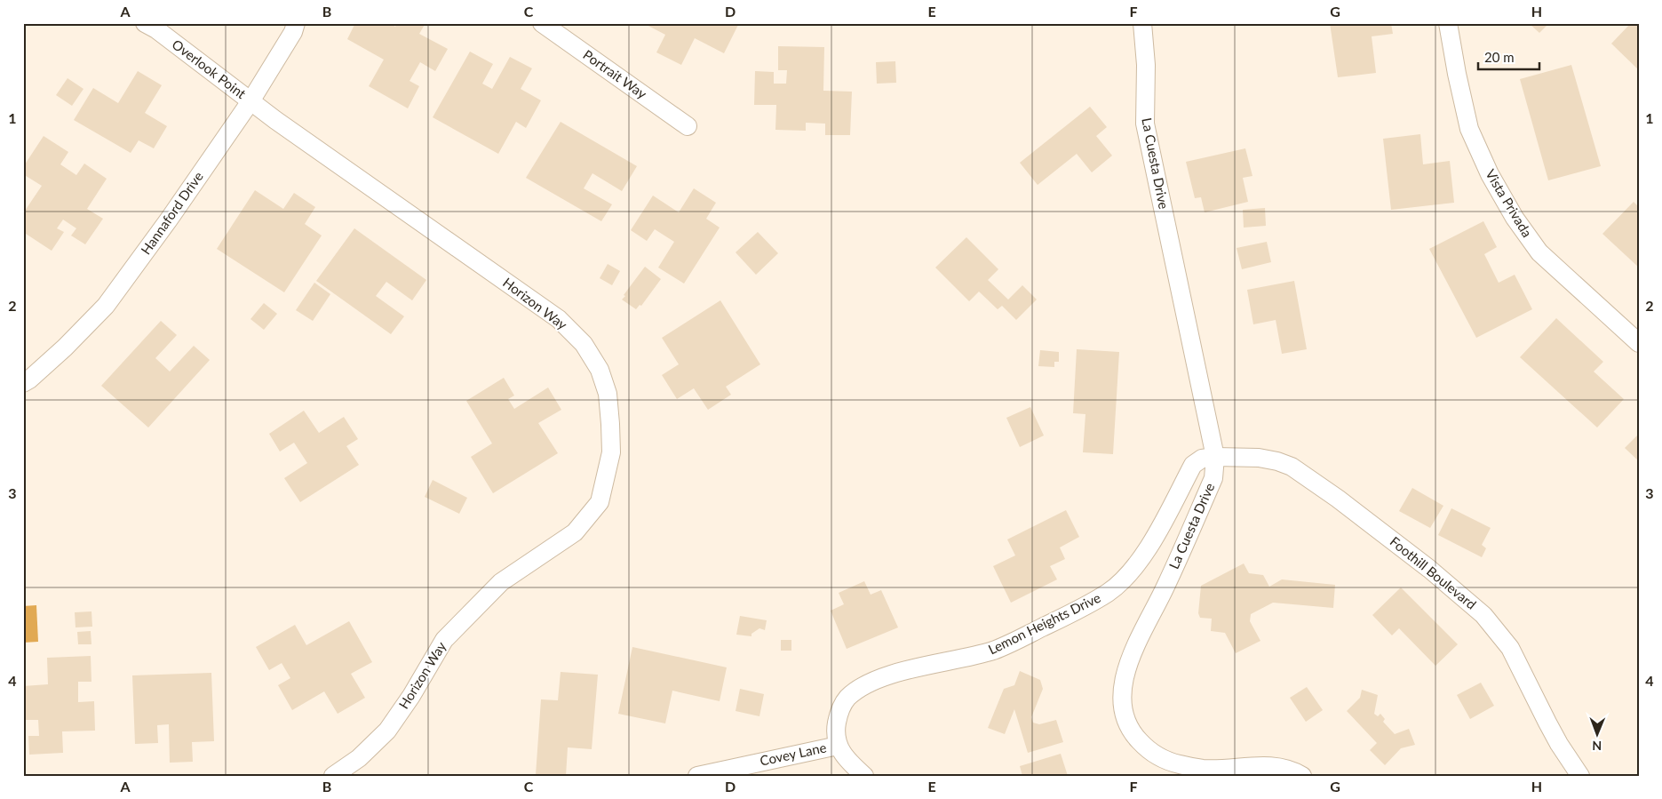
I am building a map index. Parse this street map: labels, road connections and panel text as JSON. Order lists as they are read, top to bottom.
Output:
{
  "streets": {
    "street": [
      "Overlook Point",
      "Portrait Way",
      "La Cuesta Drive",
      "Vista Privada",
      "Hannaford Drive",
      "Horizon Way",
      "Foothill Boulevard",
      "Lemon Heights Drive",
      "Covey Lane"
    ]
  },
  "crossings": [
    ["Overlook Point", "Hannaford Drive"],
    ["Overlook Point", "Horizon Way"],
    ["La Cuesta Drive", "Foothill Boulevard"],
    ["La Cuesta Drive", "Lemon Heights Drive"],
    ["Hannaford Drive", "Horizon Way"],
    ["Foothill Boulevard", "Lemon Heights Drive"],
    ["Lemon Heights Drive", "Covey Lane"]
  ],
  "scale_bar": "20 m",
  "north": "bottom",
  "grid": {
    "columns": [
      "A",
      "B",
      "C",
      "D",
      "E",
      "F",
      "G",
      "H"
    ],
    "rows": [
      "1",
      "2",
      "3",
      "4"
    ]
  }
}
